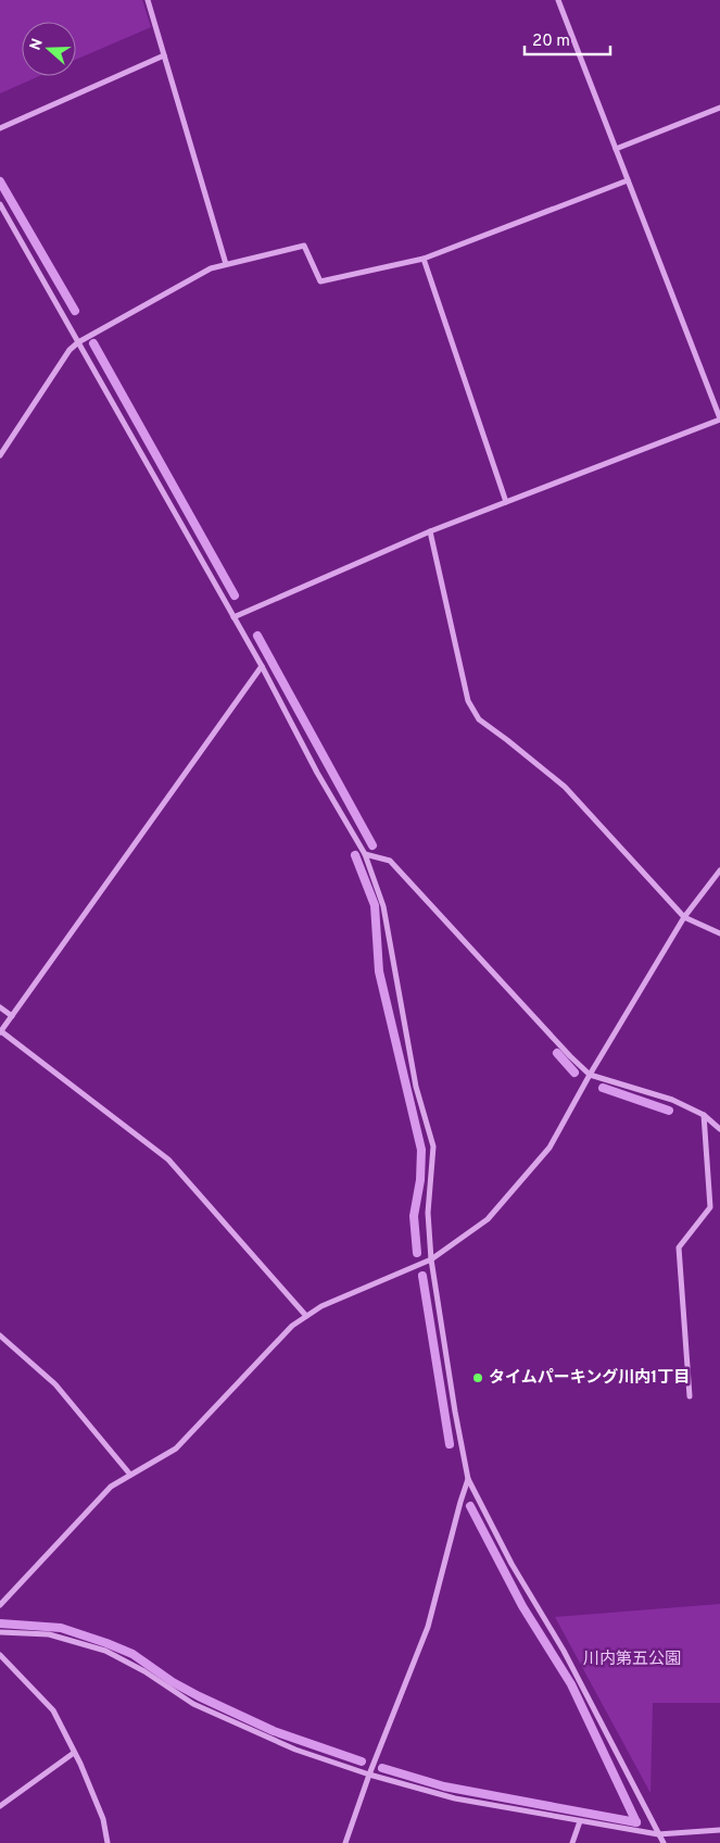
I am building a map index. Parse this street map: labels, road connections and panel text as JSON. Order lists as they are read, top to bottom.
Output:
{
  "parks": ["川内第五公園"],
  "places": ["タイムパーキング川内1丁目"],
  "scale_bar": "20 m",
  "north": "left"
}
